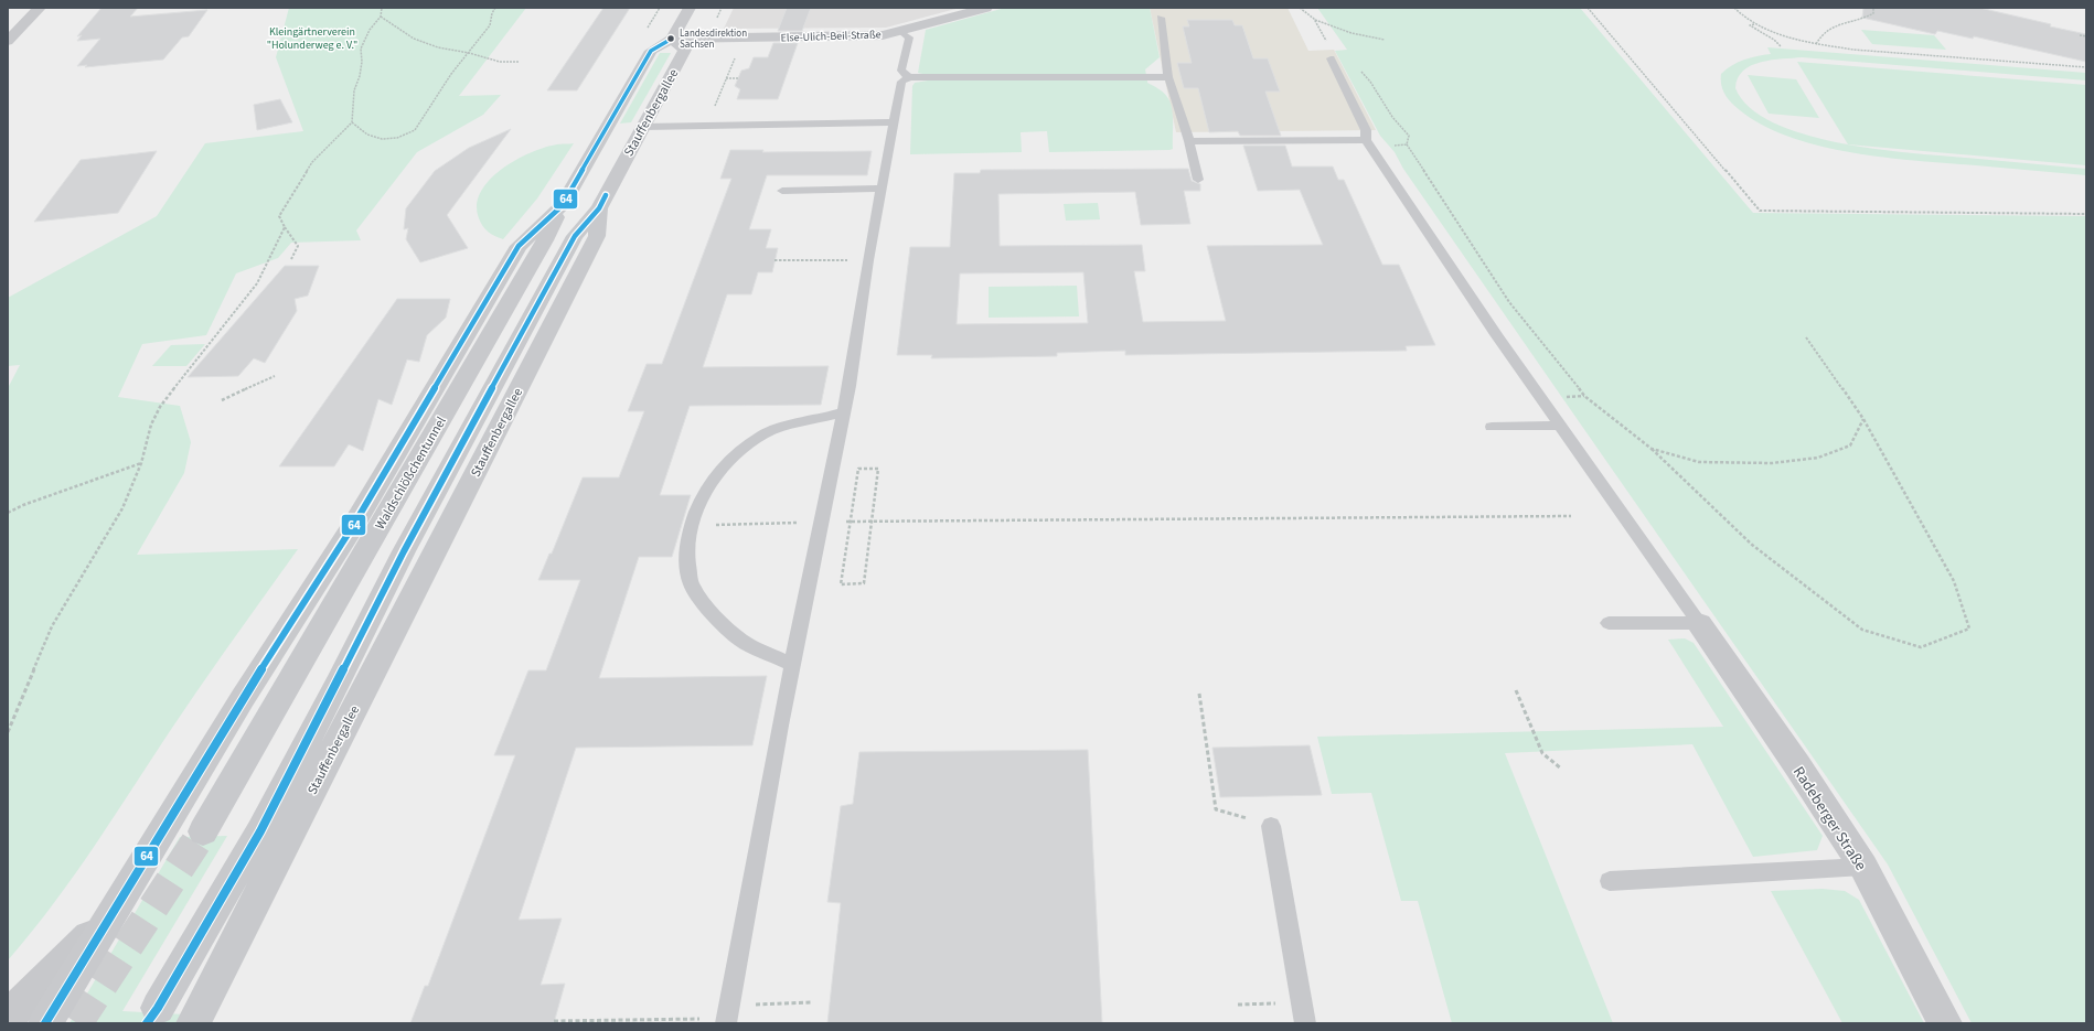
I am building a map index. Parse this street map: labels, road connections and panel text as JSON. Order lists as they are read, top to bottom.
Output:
{
  "streets": {
    "main road": ["Stauffenbergallee", "Waldschlößchentunnel"],
    "street": ["Else-Ulich-Beil-Straße", "Radeberger Straße"]
  },
  "crossings": [
    ["Else-Ulich-Beil-Straße", "Stauffenbergallee"]
  ],
  "parks": ["Kleingärtnerverein \"Holunderweg e. V.\""],
  "places": ["Landesdirektion Sachsen"],
  "lines": ["transit line 64"]
}
